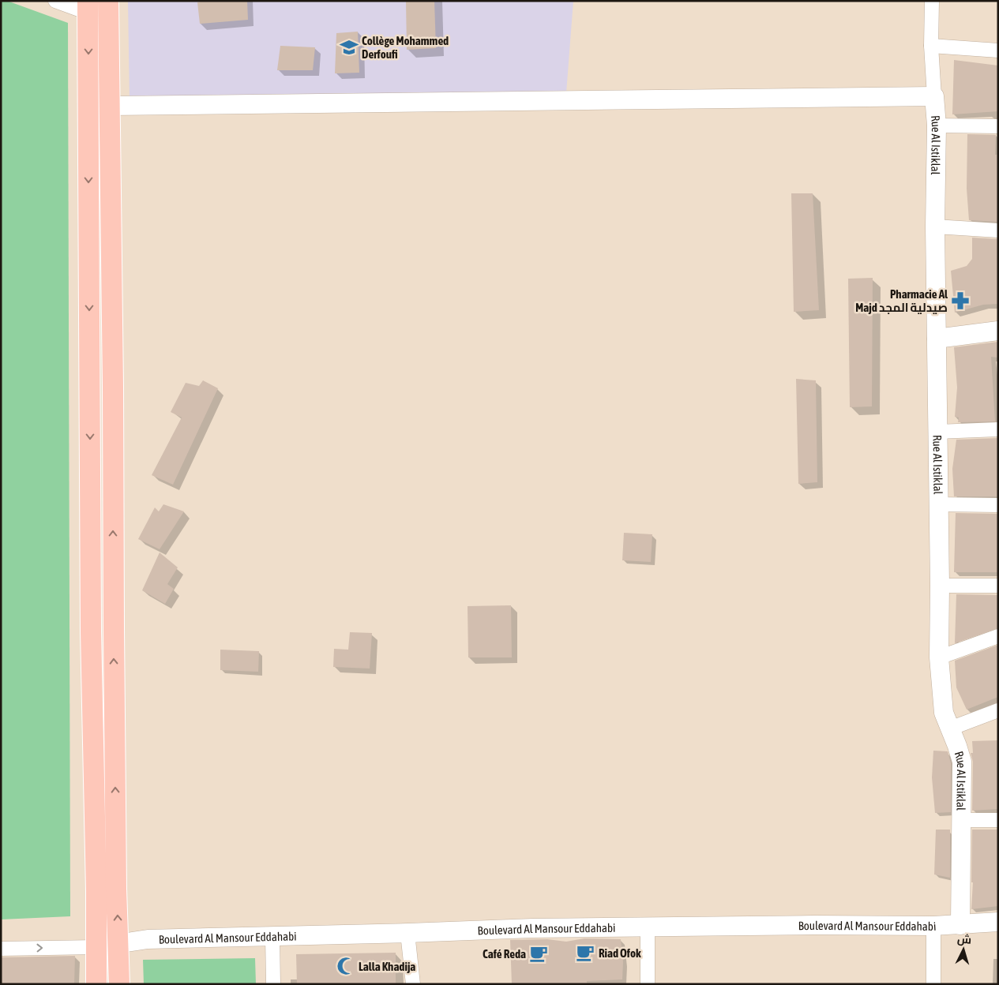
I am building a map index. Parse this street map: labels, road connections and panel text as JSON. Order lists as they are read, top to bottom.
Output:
{
  "streets": {
    "street": ["Rue Al Istiklal", "Boulevard Al Mansour Eddahabi"]
  },
  "crossings": [
    ["Rue Al Istiklal", "Boulevard Al Mansour Eddahabi"]
  ],
  "places": {
    "school or university": ["Collège Mohammed Derfoufi"],
    "pharmacy": ["Pharmacie Al Majd صيدلية المجد"],
    "cafe": ["Riad Ofok", "Café Reda"],
    "mosque": ["Lalla Khadija"]
  },
  "north": "top"
}
